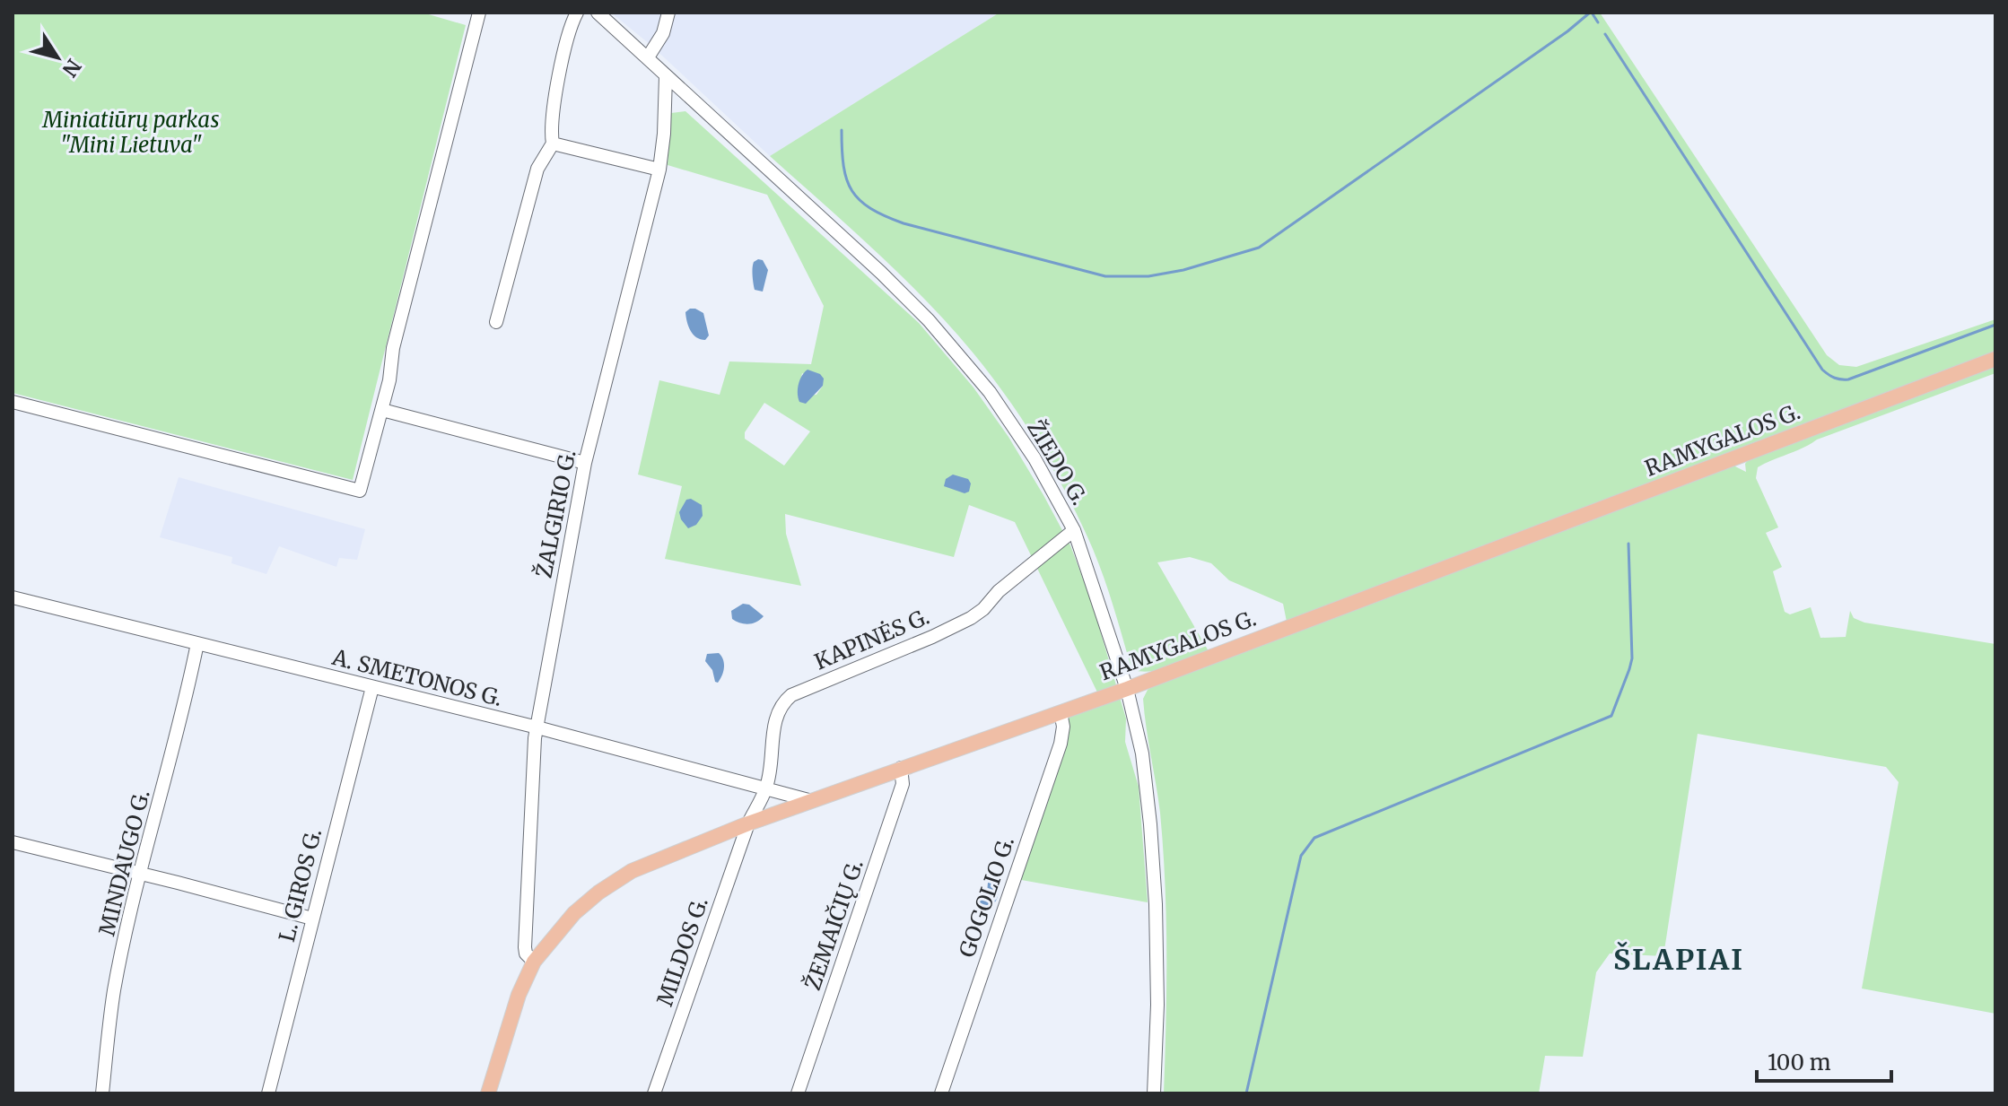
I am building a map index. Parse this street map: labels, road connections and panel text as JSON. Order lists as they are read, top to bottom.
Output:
{
  "streets": {
    "main road": ["RAMYGALOS G."],
    "street": [
      "ŽIEDO G.",
      "ŽALGIRIO G.",
      "KAPINĖS G.",
      "A. SMETONOS G.",
      "MINDAUGO G.",
      "L. GIROS G.",
      "GOGOLIO G.",
      "ŽEMAIČIŲ G.",
      "MILDOS G."
    ]
  },
  "crossings": [
    ["RAMYGALOS G.", "ŽIEDO G."],
    ["RAMYGALOS G.", "ŽALGIRIO G."],
    ["RAMYGALOS G.", "KAPINĖS G."],
    ["RAMYGALOS G.", "A. SMETONOS G."],
    ["RAMYGALOS G.", "GOGOLIO G."],
    ["RAMYGALOS G.", "ŽEMAIČIŲ G."],
    ["RAMYGALOS G.", "MILDOS G."],
    ["ŽIEDO G.", "ŽALGIRIO G."],
    ["ŽIEDO G.", "KAPINĖS G."],
    ["ŽALGIRIO G.", "A. SMETONOS G."],
    ["KAPINĖS G.", "A. SMETONOS G."],
    ["KAPINĖS G.", "MILDOS G."],
    ["A. SMETONOS G.", "MINDAUGO G."],
    ["A. SMETONOS G.", "L. GIROS G."]
  ],
  "districts": ["ŠLAPIAI"],
  "parks": ["Miniatiūrų parkas \"Mini Lietuva\""],
  "scale_bar": "100 m",
  "north": "bottom right"
}
